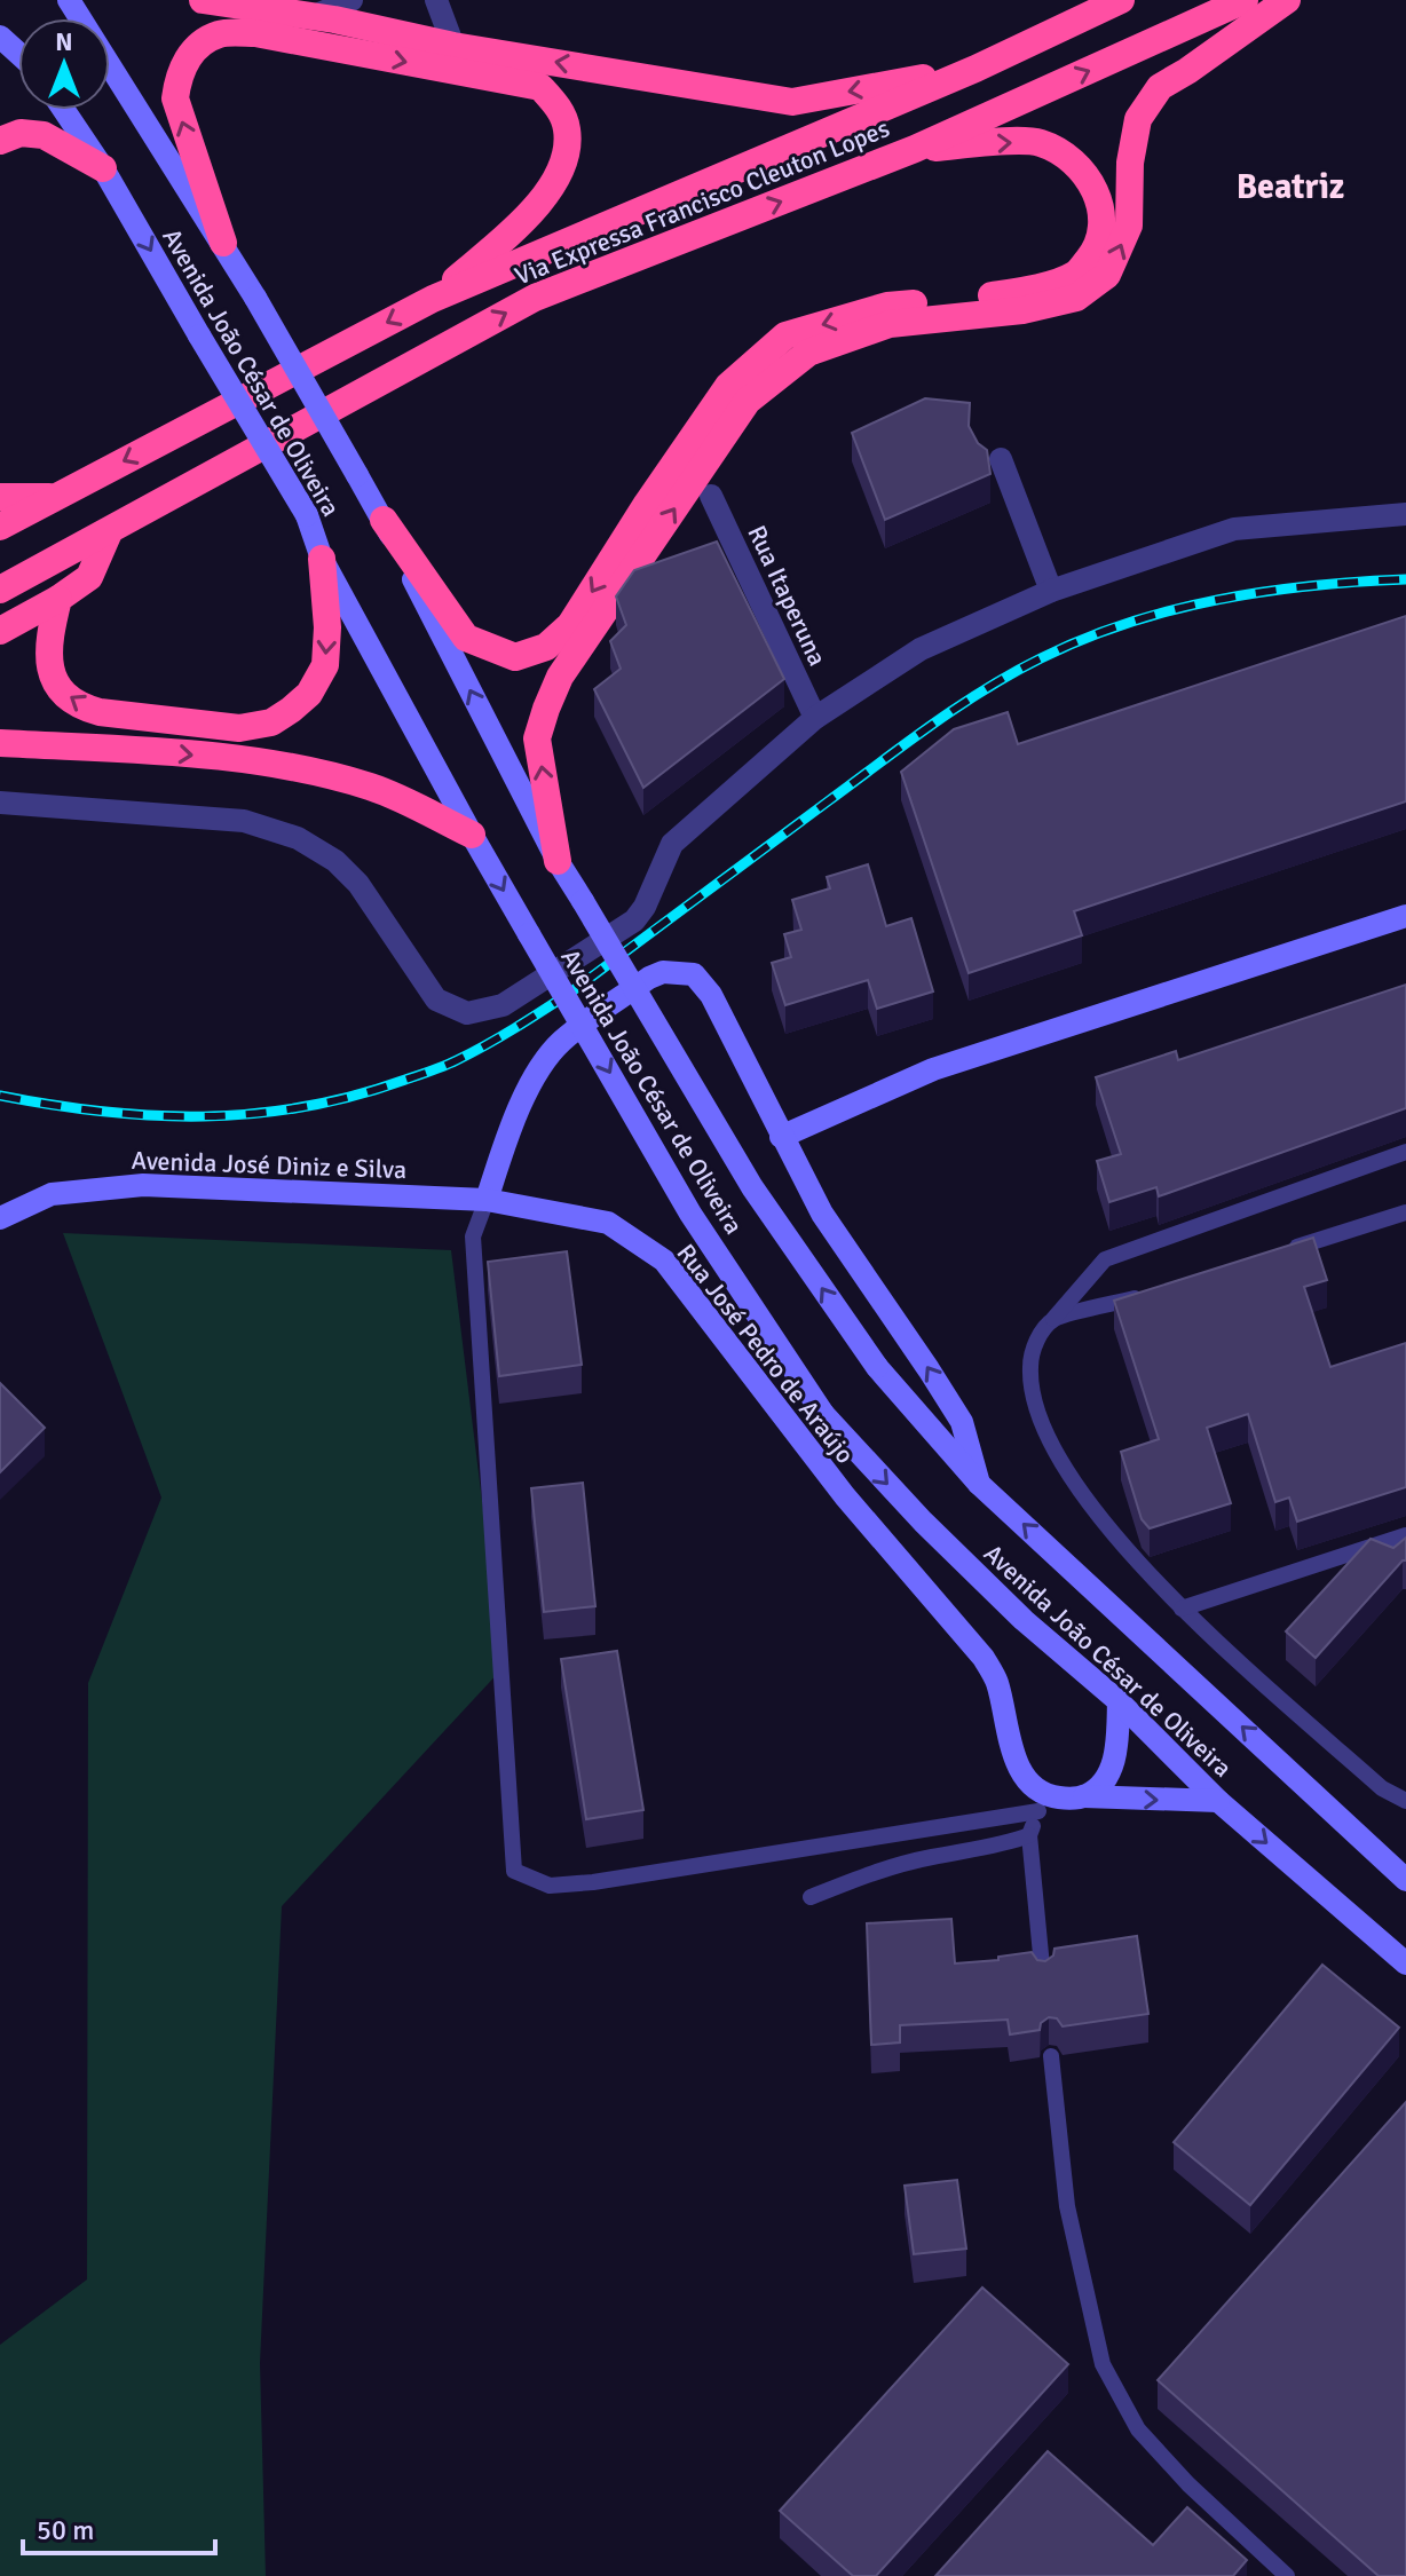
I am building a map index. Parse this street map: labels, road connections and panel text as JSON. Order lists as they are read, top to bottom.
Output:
{
  "streets": {
    "highway": ["Via Expressa Francisco Cleuton Lopes"],
    "main road": ["Avenida João César de Oliveira", "Avenida José Diniz e Silva", "Rua José Pedro de Araújo"],
    "street": ["Rua Itaperuna"]
  },
  "crossings": [
    ["Avenida José Diniz e Silva", "Rua José Pedro de Araújo"]
  ],
  "districts": ["Beatriz"],
  "scale_bar": "50 m",
  "north": "top"
}
